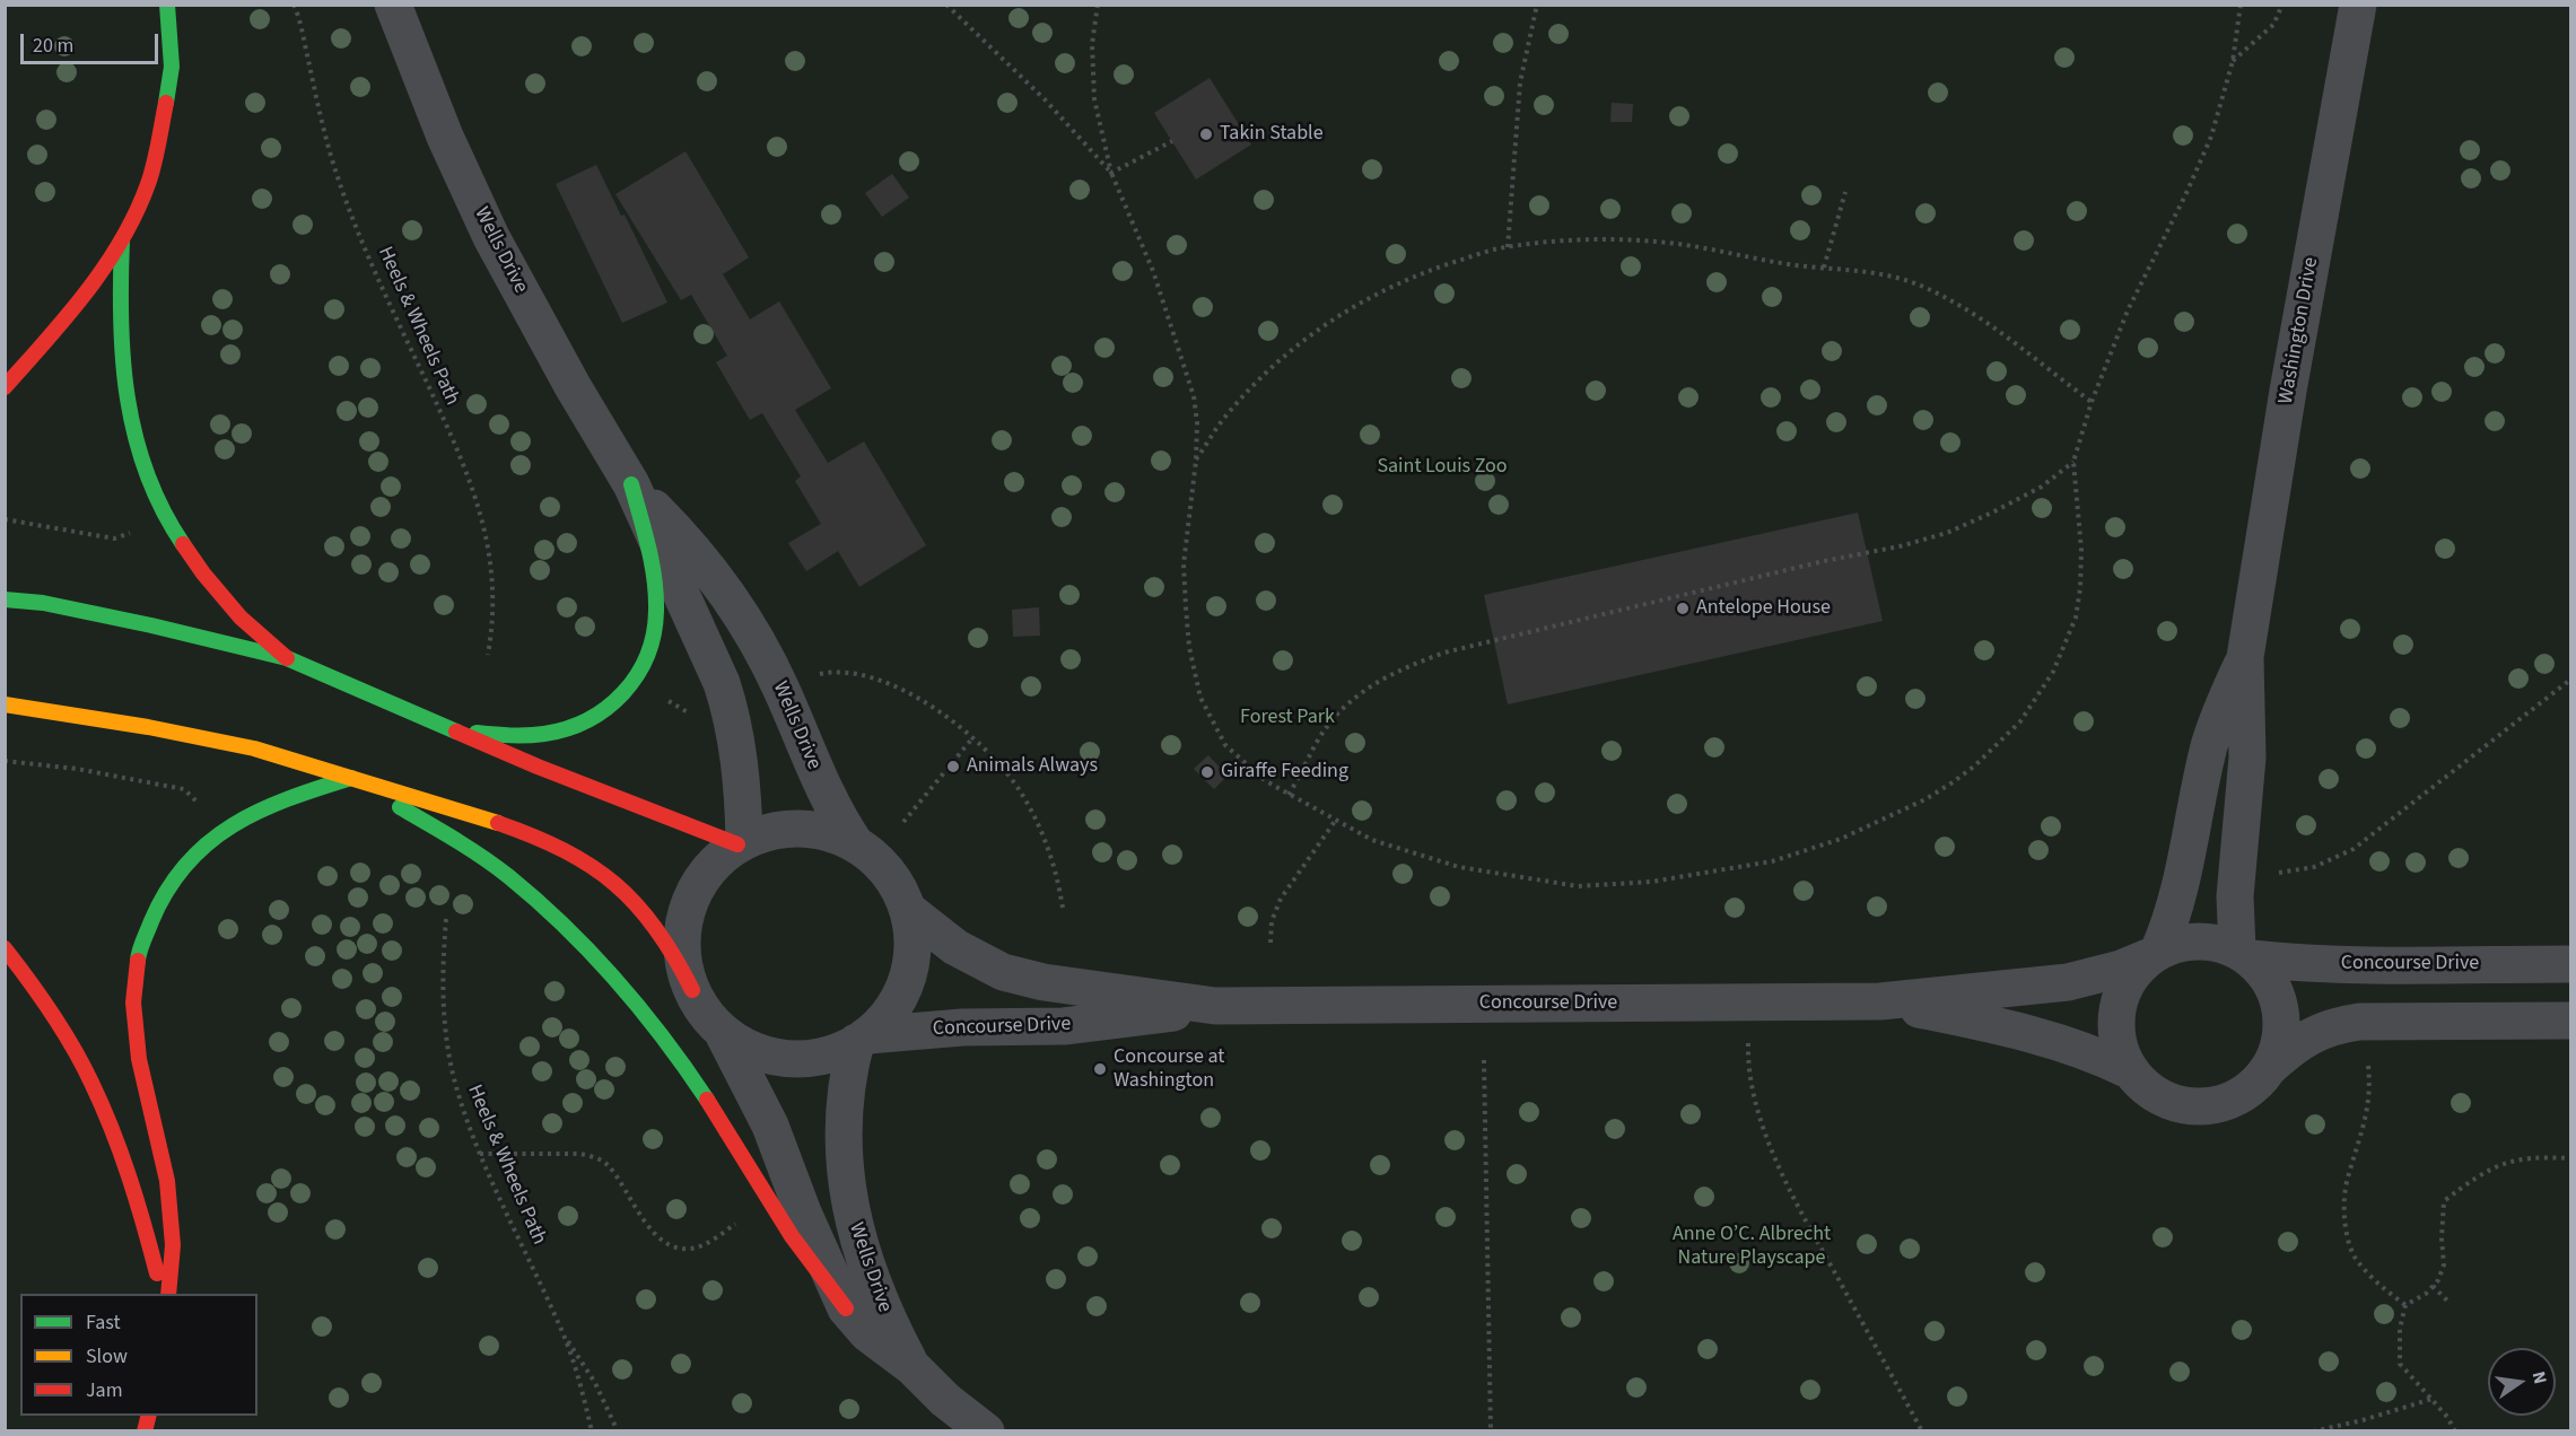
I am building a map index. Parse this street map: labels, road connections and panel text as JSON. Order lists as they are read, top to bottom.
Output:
{
  "streets": {
    "street": ["Wells Drive", "Washington Drive", "Concourse Drive"],
    "path": ["Heels & Wheels Path"]
  },
  "crossings": [
    ["Wells Drive", "Concourse Drive"],
    ["Washington Drive", "Concourse Drive"]
  ],
  "parks": ["Saint Louis Zoo", "Forest Park", "Anne O’C. Albrecht Nature Playscape"],
  "places": [
    "Takin Stable",
    "Antelope House",
    "Animals Always",
    "Giraffe Feeding",
    "Concourse at Washington"
  ],
  "legend": ["Fast", "Slow", "Jam"],
  "scale_bar": "20 m",
  "north": "right"
}
